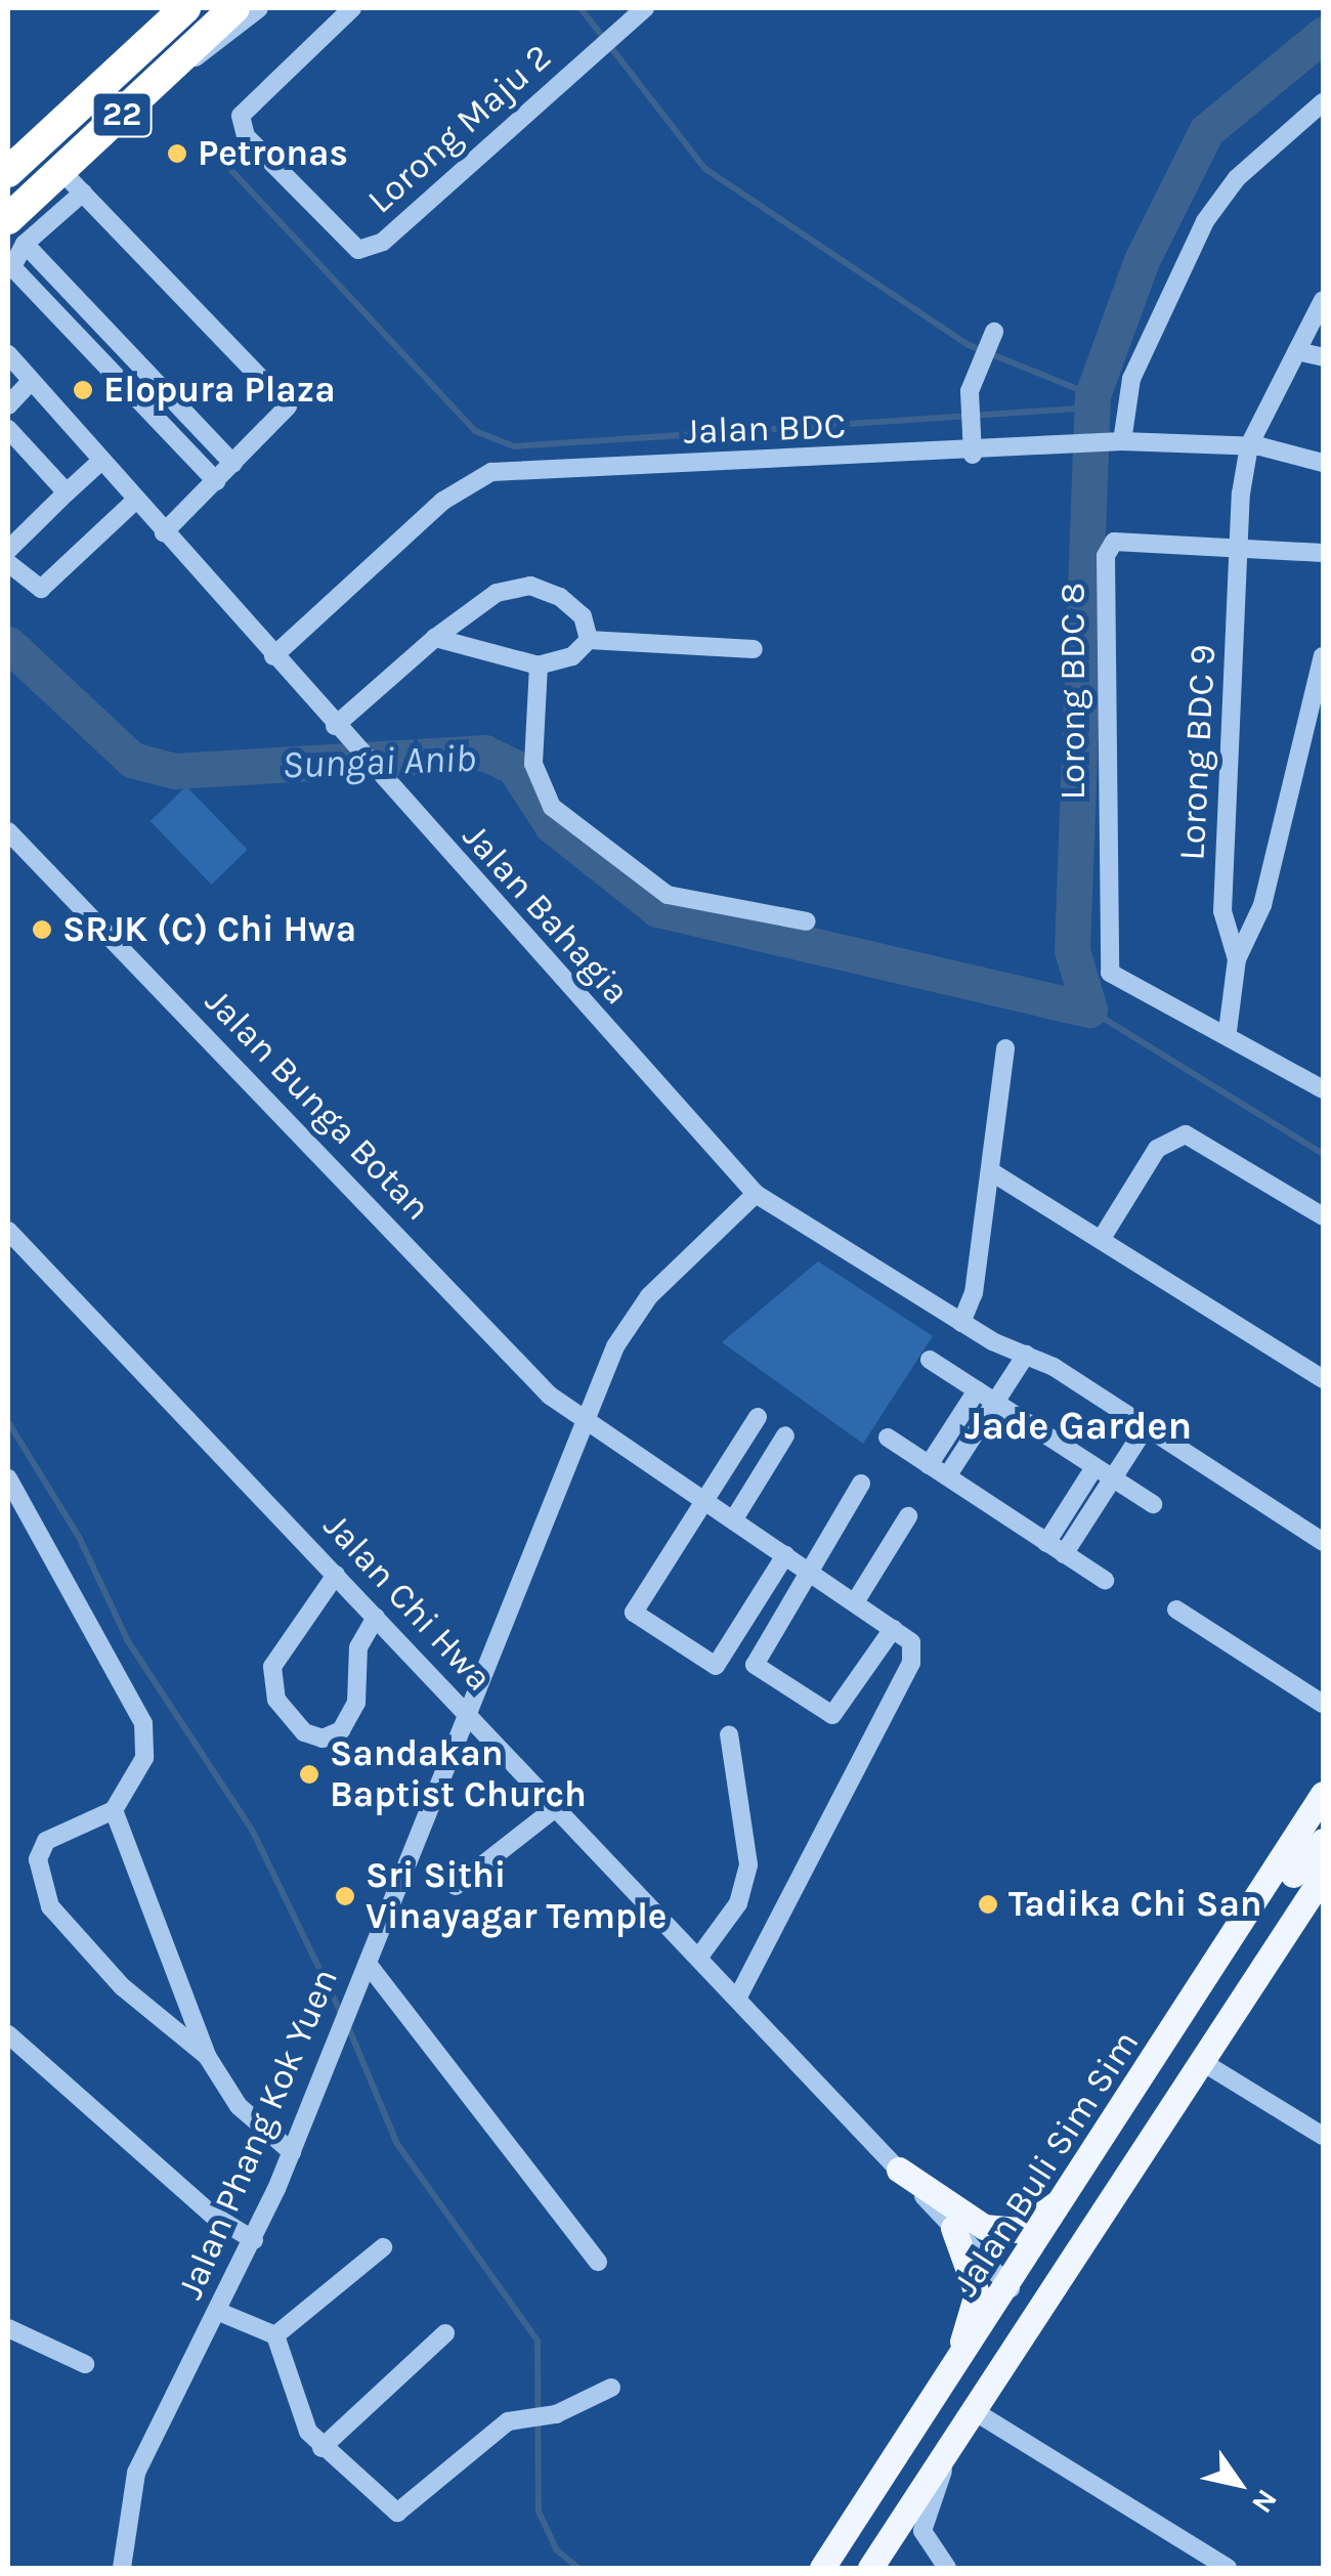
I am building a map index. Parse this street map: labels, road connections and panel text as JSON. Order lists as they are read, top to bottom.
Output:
{
  "streets": {
    "highway": ["22"],
    "main road": ["Jalan Buli Sim Sim"],
    "street": [
      "Lorong Maju 2",
      "Jalan BDC",
      "Lorong BDC 8",
      "Lorong BDC 9",
      "Jalan Bahagia",
      "Jalan Bunga Botan",
      "Jalan Chi Hwa",
      "Jalan Phang Kok Yuen"
    ]
  },
  "crossings": [
    ["Jalan BDC", "Lorong BDC 9"],
    ["Jalan BDC", "Jalan Bahagia"],
    ["Lorong BDC 8", "Lorong BDC 9"],
    ["Jalan Bahagia", "Jalan Phang Kok Yuen"],
    ["Jalan Bunga Botan", "Jalan Phang Kok Yuen"],
    ["Jalan Chi Hwa", "Jalan Phang Kok Yuen"],
    ["Jalan Chi Hwa", "Jalan Buli Sim Sim"]
  ],
  "districts": ["Jade Garden"],
  "water": ["Sungai Anib"],
  "places": [
    "Petronas",
    "Elopura Plaza",
    "SRJK (C) Chi Hwa",
    "Sandakan Baptist Church",
    "Sri Sithi Vinayagar Temple",
    "Tadika Chi San"
  ],
  "north": "bottom right"
}
